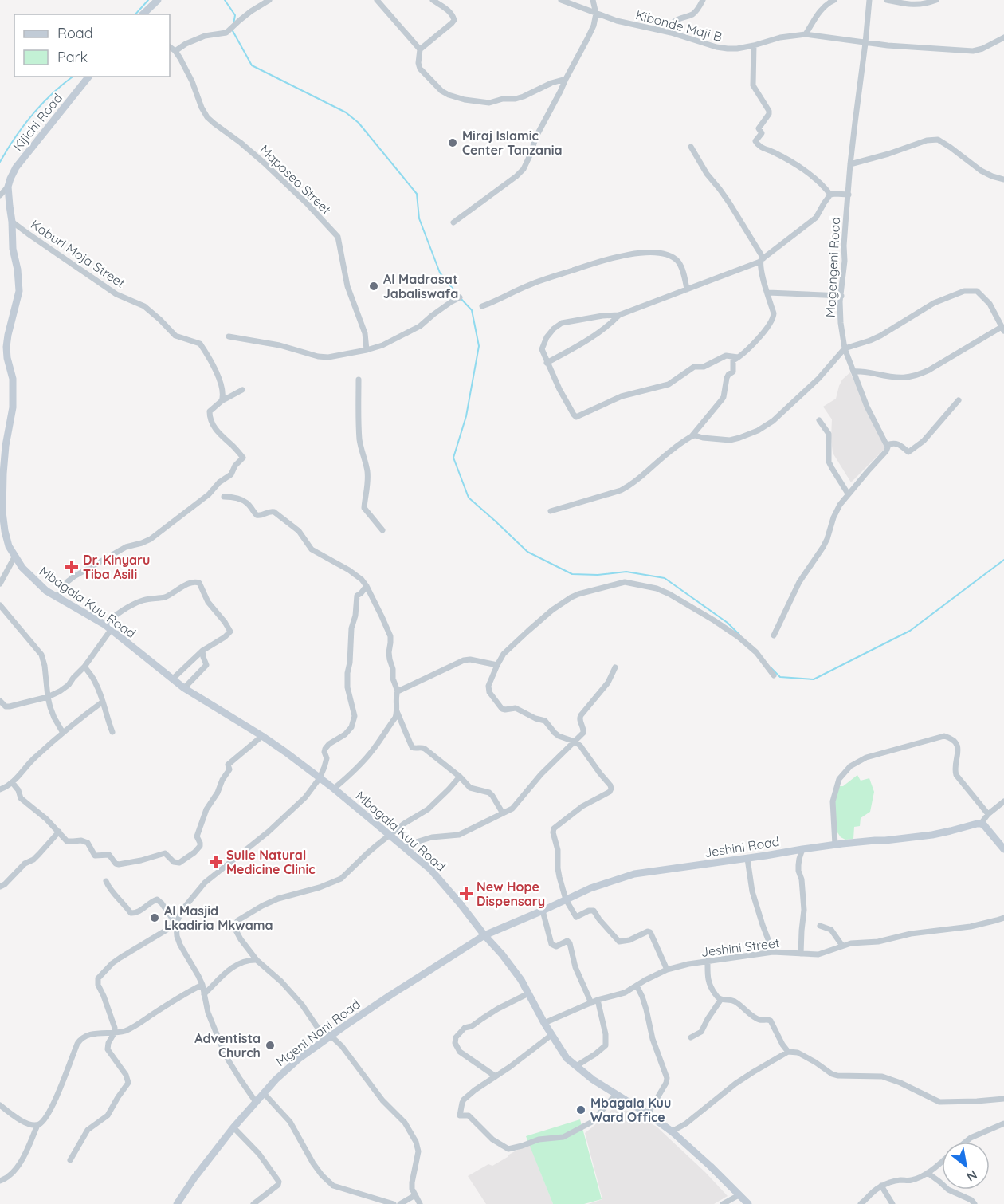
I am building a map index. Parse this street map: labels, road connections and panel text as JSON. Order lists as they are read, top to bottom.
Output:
{
  "streets": {
    "street": [
      "Kibonde Maji B",
      "Kijichi Road",
      "Maposeo Street",
      "Kaburi Moja Street",
      "Magengeni Road",
      "Mbagala Kuu Road",
      "Jeshini Road",
      "Jeshini Street",
      "Mgeni Nani Road"
    ]
  },
  "crossings": [
    ["Kibonde Maji B", "Magengeni Road"],
    ["Kijichi Road", "Mbagala Kuu Road"],
    ["Kaburi Moja Street", "Mbagala Kuu Road"],
    ["Mbagala Kuu Road", "Jeshini Road"],
    ["Mbagala Kuu Road", "Jeshini Street"],
    ["Mbagala Kuu Road", "Mgeni Nani Road"],
    ["Jeshini Road", "Mgeni Nani Road"]
  ],
  "places": {
    "other": [
      "Miraj Islamic Center Tanzania",
      "Al Madrasat Jabaliswafa",
      "Al Masjid Lkadiria Mkwama",
      "Adventista Church",
      "Mbagala Kuu Ward Office"
    ],
    "health": ["Dr. Kinyaru Tiba Asili", "Sulle Natural Medicine Clinic", "New Hope Dispensary"]
  },
  "legend": ["Road", "Park"],
  "north": "bottom right"
}
